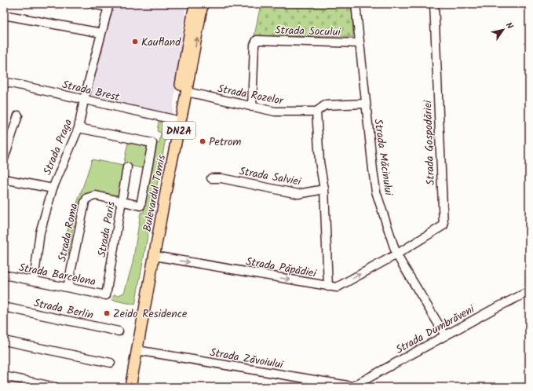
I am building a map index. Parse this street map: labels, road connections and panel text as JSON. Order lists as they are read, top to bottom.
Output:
{
  "streets": {
    "main road": ["DN2A", "Bulevardul Tomis"],
    "street": [
      "Strada Socului",
      "Strada Brest",
      "Strada Rozelor",
      "Strada Gospodăriei",
      "Strada Praga",
      "Strada Măcinului",
      "Strada Salviei",
      "Strada Paris",
      "Strada Roma",
      "Strada Păpădiei",
      "Strada Barcelona",
      "Strada Berlin",
      "Strada Dumbrăveni",
      "Strada Zăvoiului"
    ]
  },
  "crossings": [
    ["Strada Socului", "Strada Rozelor"],
    ["Strada Socului", "Strada Măcinului"],
    ["Strada Brest", "Strada Praga"],
    ["Strada Brest", "Bulevardul Tomis"],
    ["Strada Rozelor", "Strada Măcinului"],
    ["Strada Rozelor", "Bulevardul Tomis"],
    ["Strada Gospodăriei", "Strada Măcinului"],
    ["Strada Gospodăriei", "Strada Păpădiei"],
    ["Strada Praga", "Strada Barcelona"],
    ["Strada Măcinului", "Strada Păpădiei"],
    ["Strada Măcinului", "Strada Dumbrăveni"],
    ["Bulevardul Tomis", "Strada Păpădiei"],
    ["Bulevardul Tomis", "Strada Zăvoiului"],
    ["Strada Paris", "Strada Roma"],
    ["Strada Paris", "Strada Barcelona"],
    ["Strada Roma", "Strada Barcelona"],
    ["Strada Dumbrăveni", "Strada Zăvoiului"]
  ],
  "one_way": ["Strada Păpădiei"],
  "places": ["Kaufland", "Petrom", "Zeido Residence"],
  "north": "top right"
}
